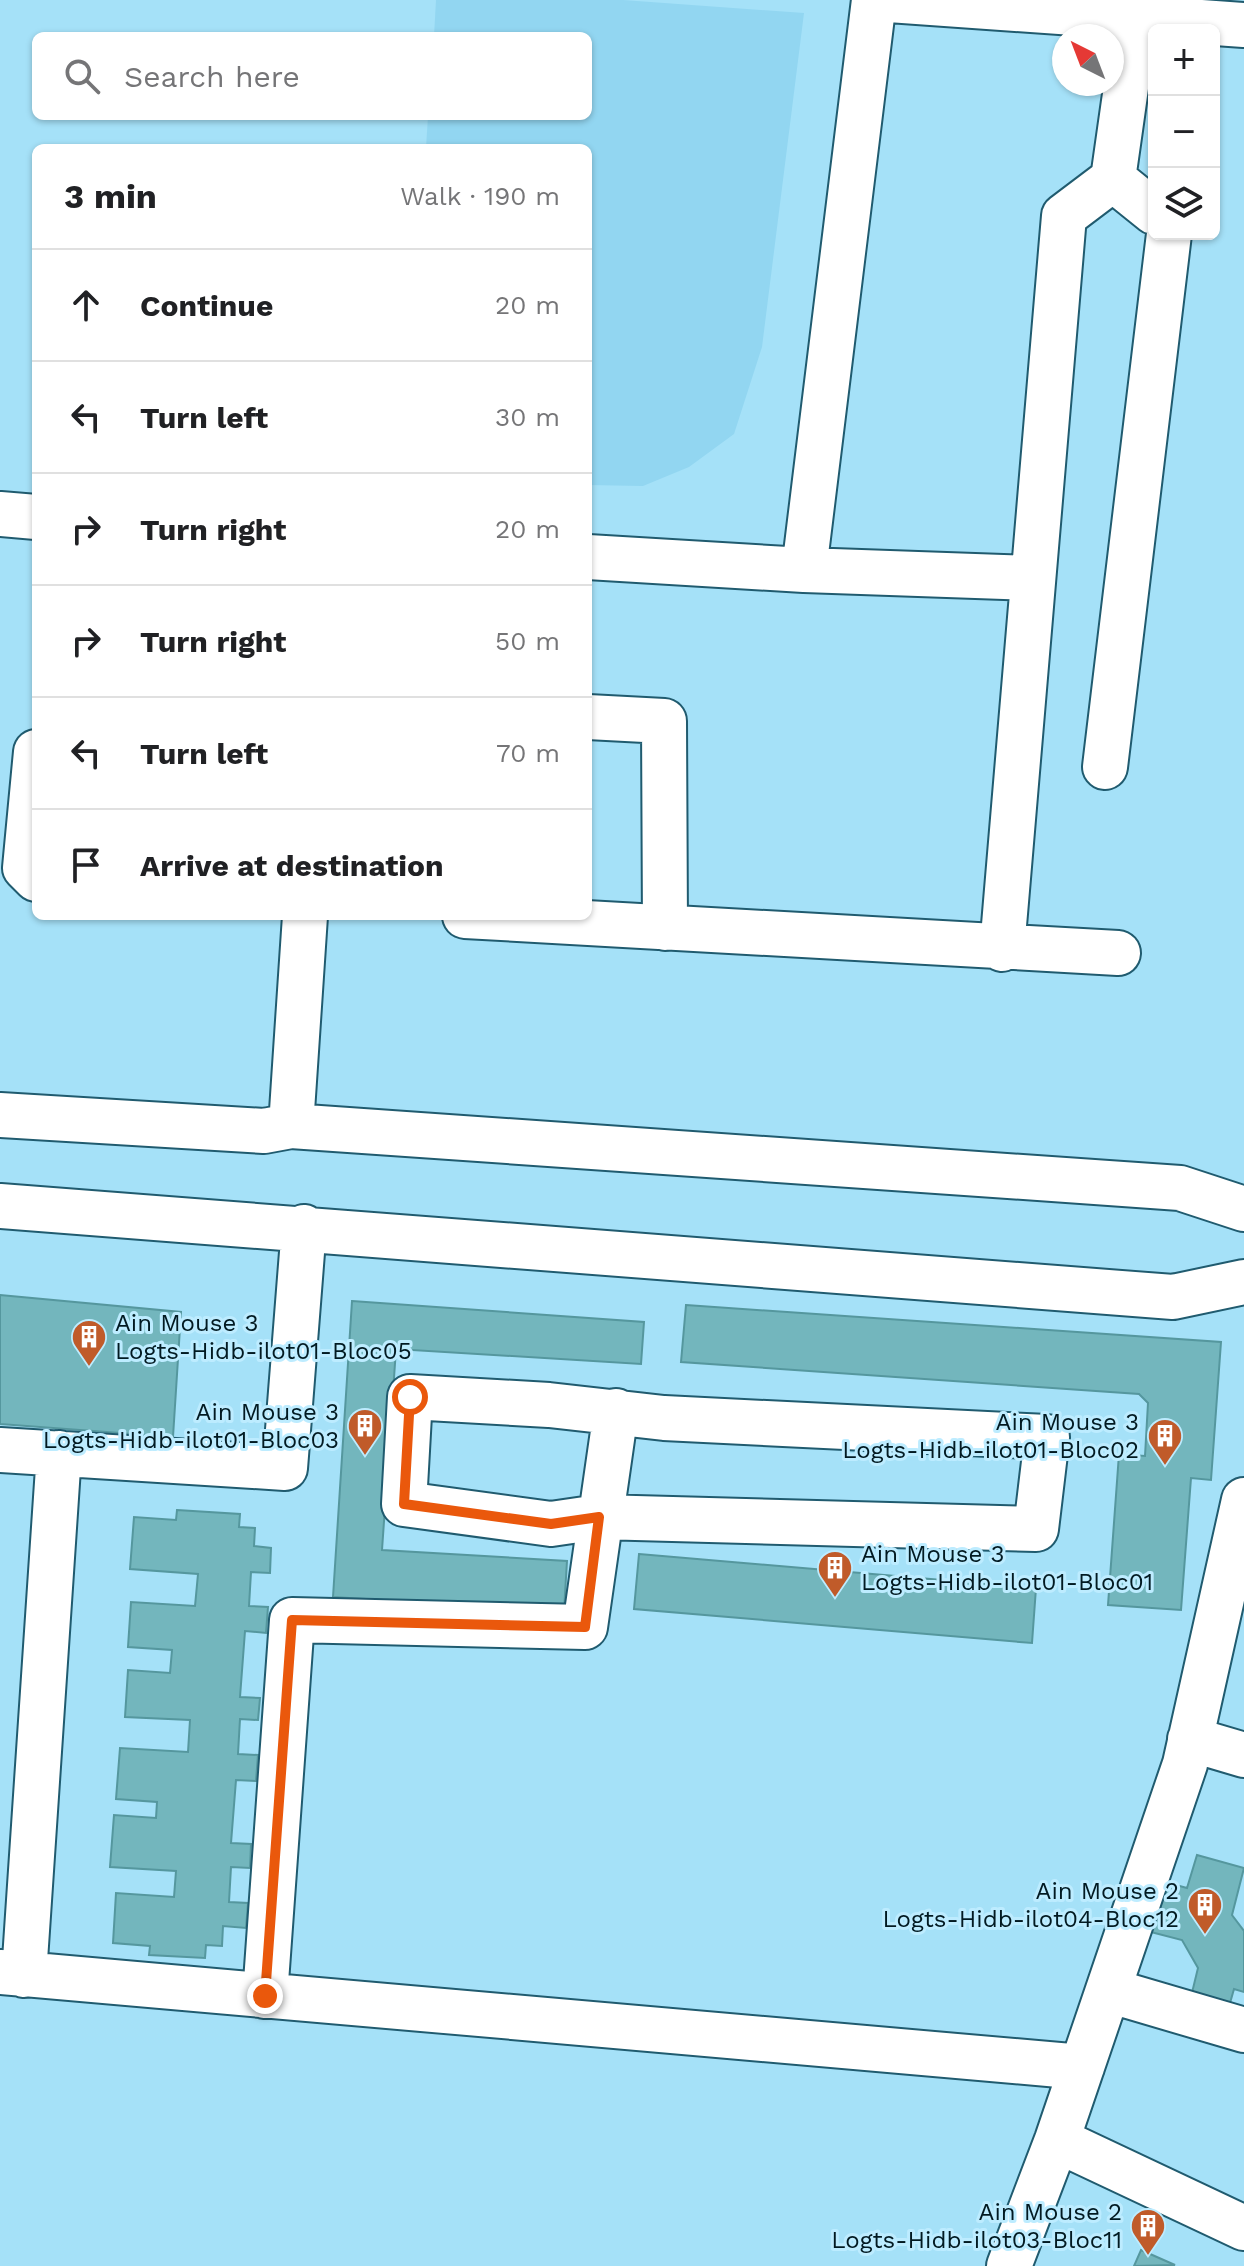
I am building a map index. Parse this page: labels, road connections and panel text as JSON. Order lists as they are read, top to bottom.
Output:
{
  "places": {
    "building": [
      "Ain Mouse 3 Logts-Hidb-ilot01-Bloc05",
      "Ain Mouse 3 Logts-Hidb-ilot01-Bloc03",
      "Ain Mouse 3 Logts-Hidb-ilot01-Bloc02",
      "Ain Mouse 3 Logts-Hidb-ilot01-Bloc01",
      "Ain Mouse 2 Logts-Hidb-ilot04-Bloc12",
      "Ain Mouse 2 Logts-Hidb-ilot03-Bloc11"
    ]
  },
  "north": "top left",
  "page": {
    "map_buttons": ["+", "−"],
    "search": "Search here",
    "heading": ["3 min", "Walk · 190 m"],
    "list": [
      ["Continue", "20 m"],
      ["Turn left", "30 m"],
      ["Turn right", "20 m"],
      ["Turn right", "50 m"],
      ["Turn left", "70 m"],
      "Arrive at destination"
    ]
  }
}
